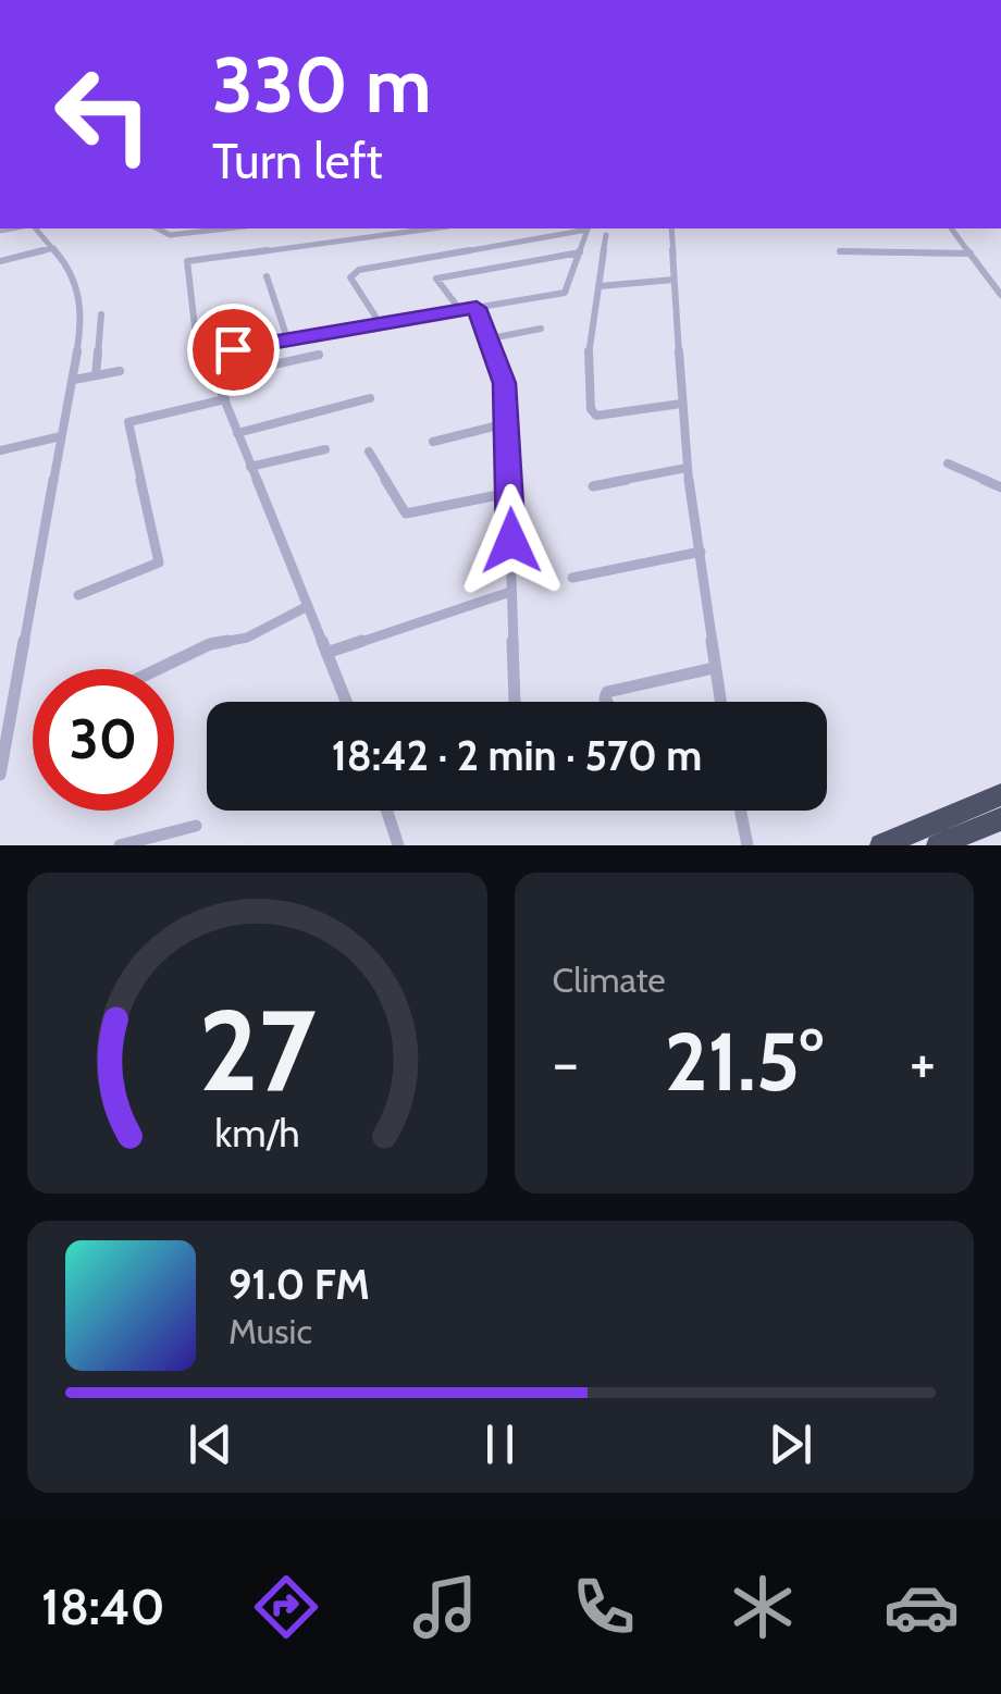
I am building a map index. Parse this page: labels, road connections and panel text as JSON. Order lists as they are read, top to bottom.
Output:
{
  "page": {
    "turn": ["330 m", "Turn left"],
    "limit": "30",
    "trip": "18:42 · 2 min · 570 m",
    "tile": "Climate",
    "heat": ["−", "21.5°", "+"],
    "song": ["91.0 FM", "Music"],
    "tabs": "18:40",
    "gauge": ["27", "km/h"]
  }
}
